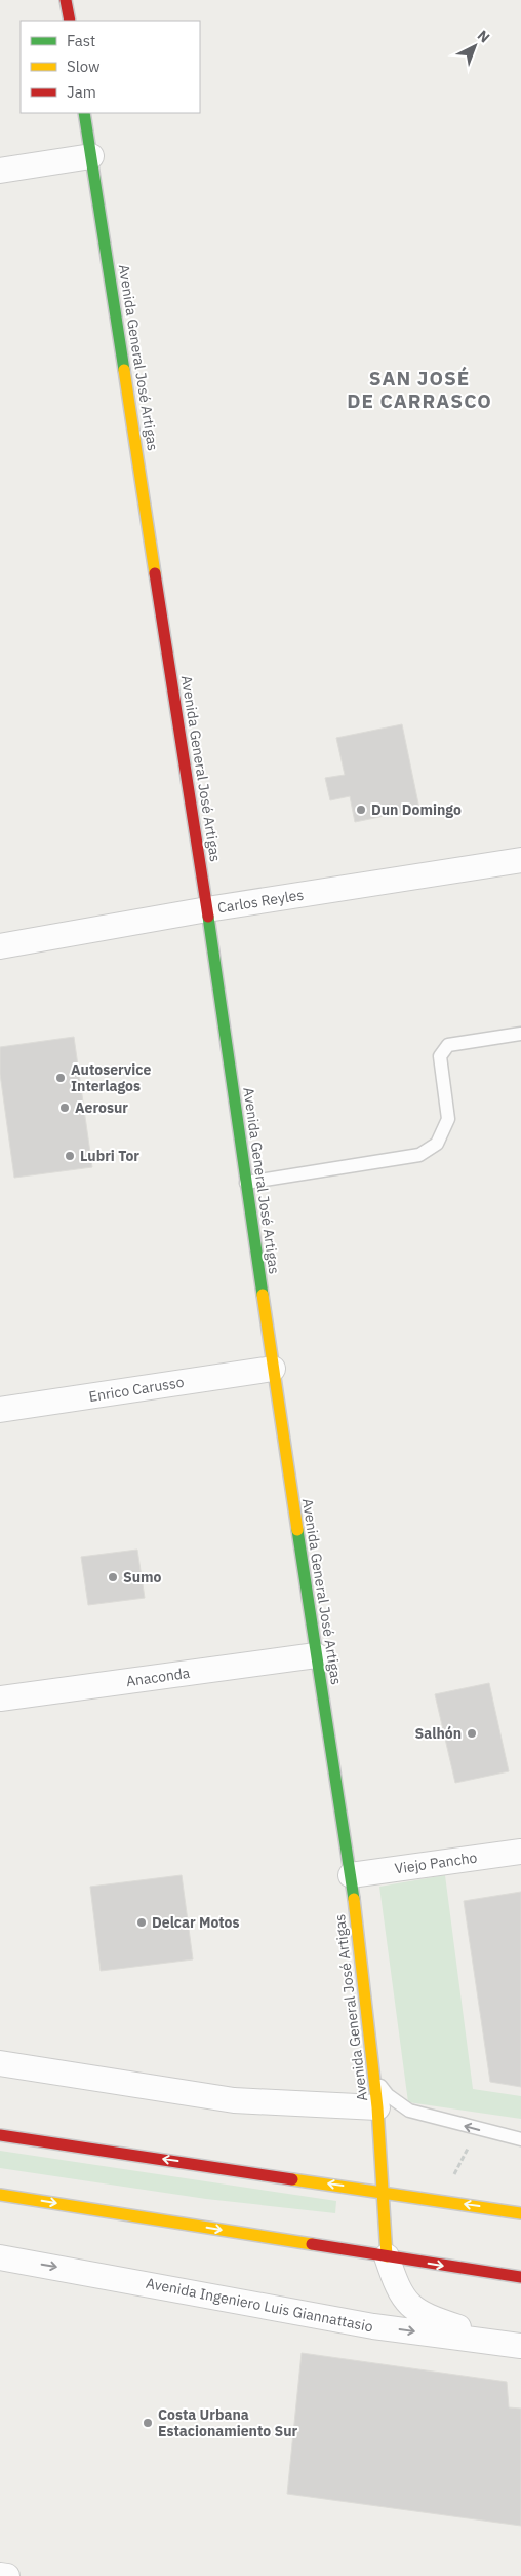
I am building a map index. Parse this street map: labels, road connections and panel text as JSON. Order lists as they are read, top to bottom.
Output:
{
  "streets": {
    "street": [
      "Avenida General José Artigas",
      "Carlos Reyles",
      "Enrico Carusso",
      "Anaconda",
      "Viejo Pancho",
      "Avenida Ingeniero Luis Giannattasio"
    ]
  },
  "crossings": [
    ["Avenida General José Artigas", "Carlos Reyles"],
    ["Avenida General José Artigas", "Enrico Carusso"],
    ["Avenida General José Artigas", "Anaconda"],
    ["Avenida General José Artigas", "Viejo Pancho"]
  ],
  "districts": ["SAN JOSÉ DE CARRASCO"],
  "places": [
    "Dun Domingo",
    "Autoservice Interlagos",
    "Aerosur",
    "Lubri Tor",
    "Sumo",
    "Salhón",
    "Delcar Motos",
    "Costa Urbana Estacionamiento Sur"
  ],
  "legend": ["Fast", "Slow", "Jam"],
  "north": "top right"
}
